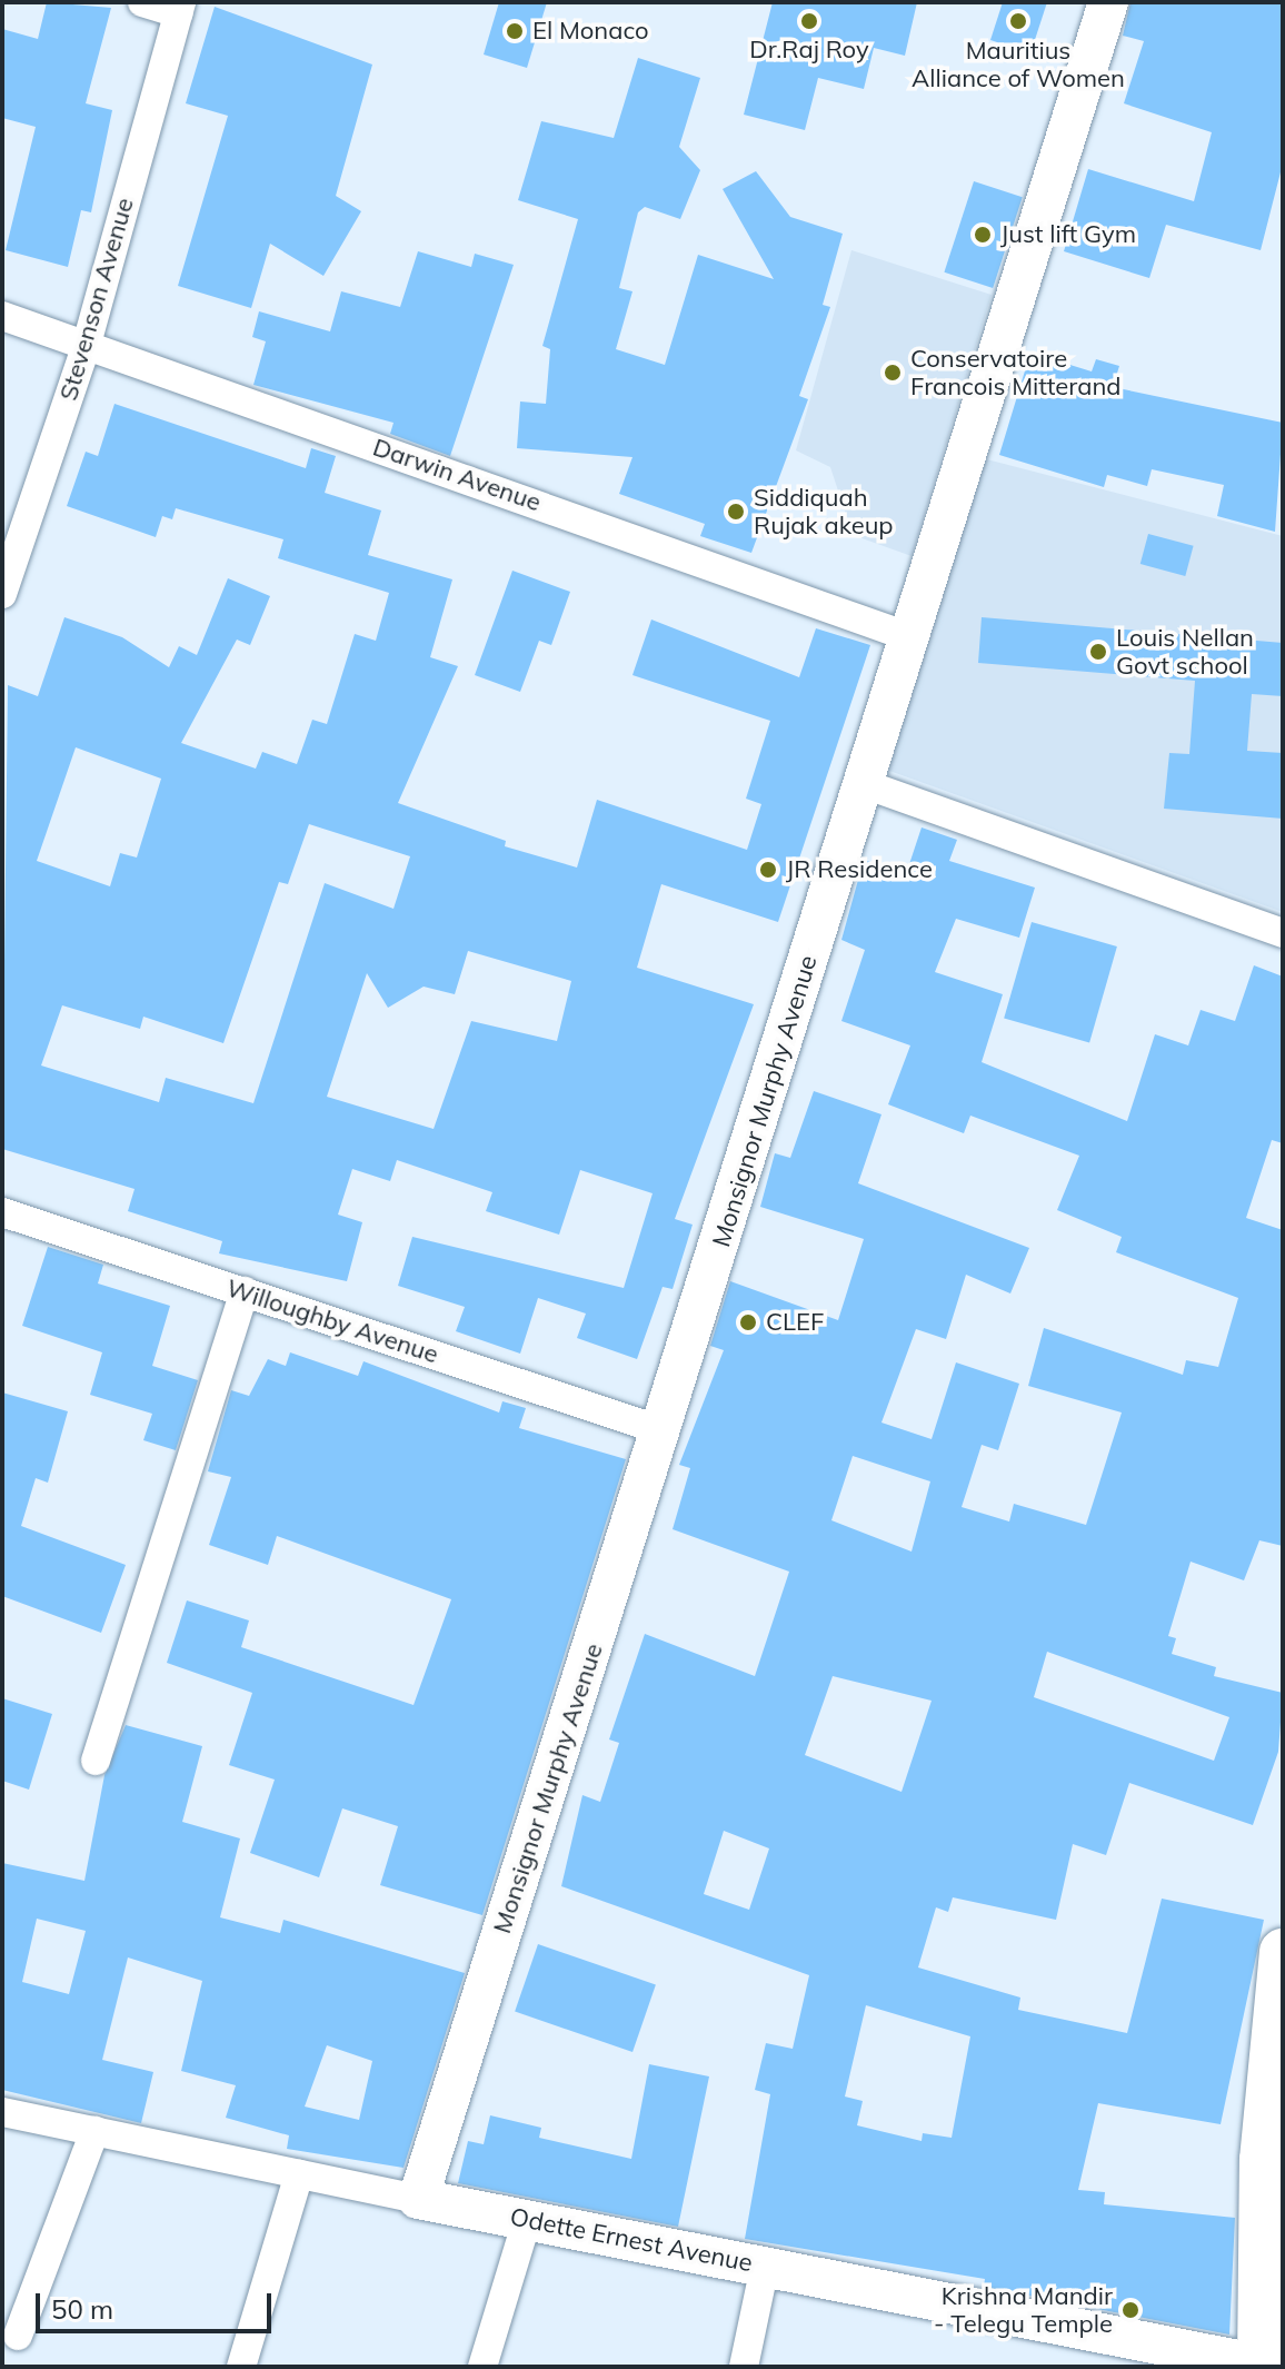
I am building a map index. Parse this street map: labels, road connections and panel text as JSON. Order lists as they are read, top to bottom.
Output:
{
  "streets": {
    "street": [
      "Stevenson Avenue",
      "Darwin Avenue",
      "Monsignor Murphy Avenue",
      "Willoughby Avenue",
      "Odette Ernest Avenue"
    ]
  },
  "crossings": [
    ["Stevenson Avenue", "Darwin Avenue"],
    ["Darwin Avenue", "Monsignor Murphy Avenue"],
    ["Monsignor Murphy Avenue", "Willoughby Avenue"],
    ["Monsignor Murphy Avenue", "Odette Ernest Avenue"]
  ],
  "places": [
    "Dr.Raj Roy",
    "Mauritius Alliance of Women",
    "El Monaco",
    "Just lift Gym",
    "Conservatoire Francois Mitterand",
    "Siddiquah Rujak akeup",
    "Louis Nellan Govt school",
    "JR Residence",
    "CLEF",
    "Krishna Mandir - Telegu Temple"
  ],
  "scale_bar": "50 m"
}
